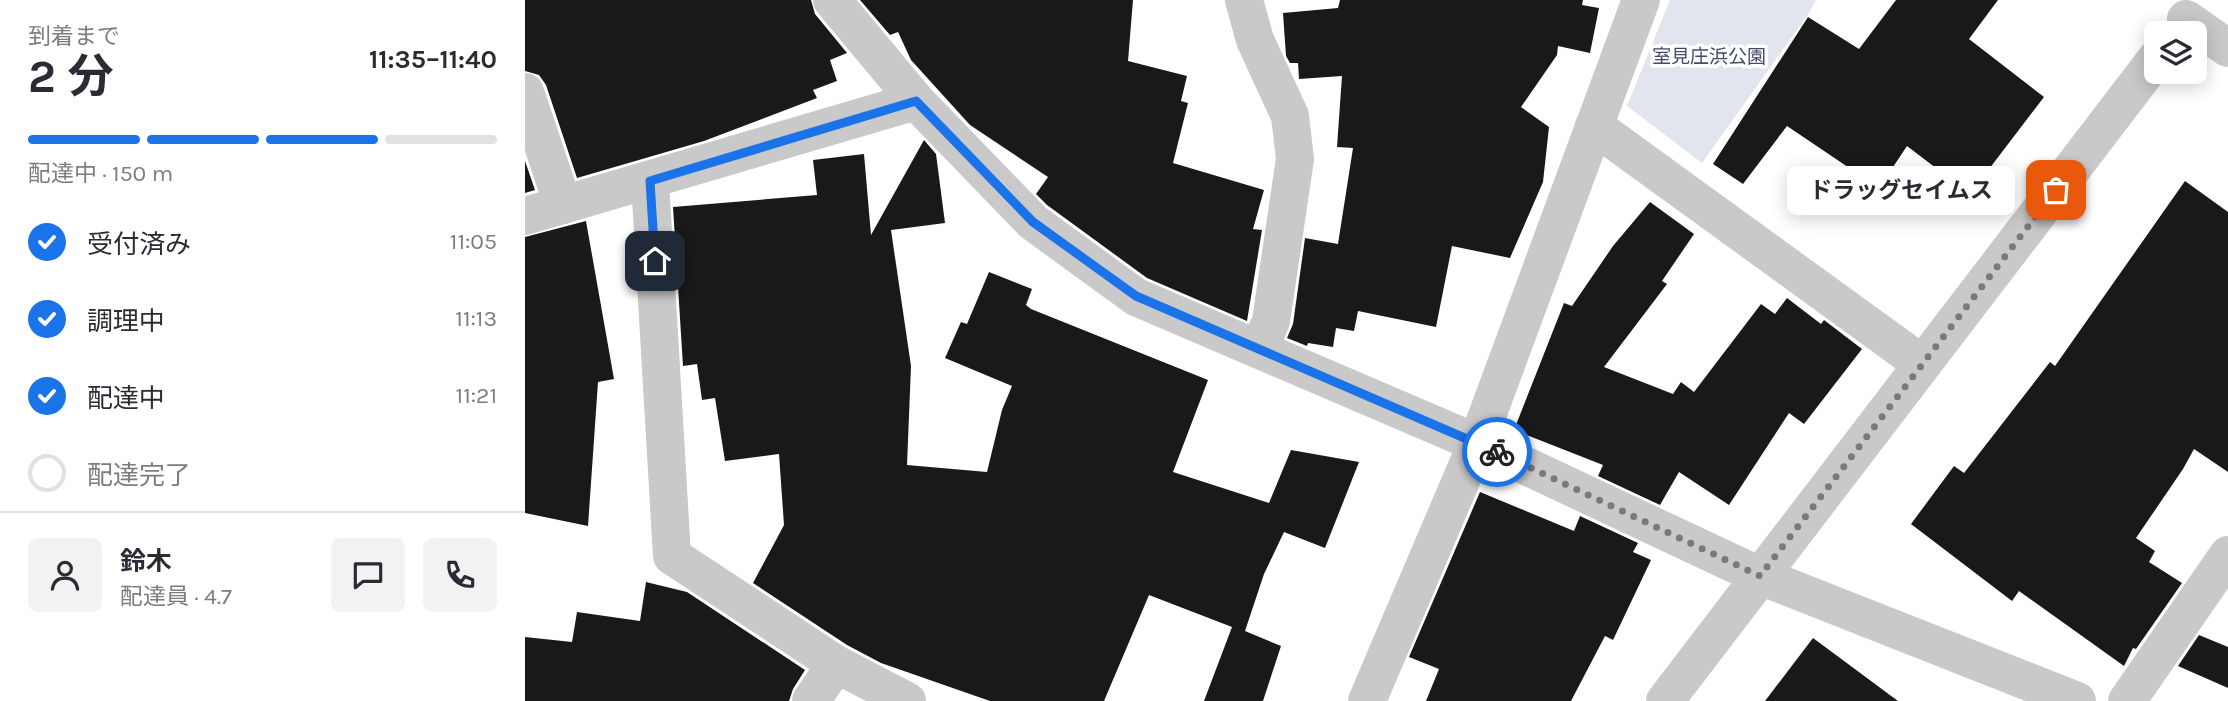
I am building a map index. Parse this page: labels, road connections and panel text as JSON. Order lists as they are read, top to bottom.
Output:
{
  "parks": ["室見庄浜公園"],
  "places": ["ドラッグセイムス"],
  "page": {
    "heading": ["2 分", "到着まで", "11:35–11:40"],
    "panel": ["鈴木", "配達員 · 4.7"],
    "bar": "配達中 · 150 m",
    "bubble": "ドラッグセイムス",
    "list": [
      ["受付済み", "11:05"],
      ["調理中", "11:13"],
      ["配達中", "11:21"],
      "配達完了"
    ]
  }
}
